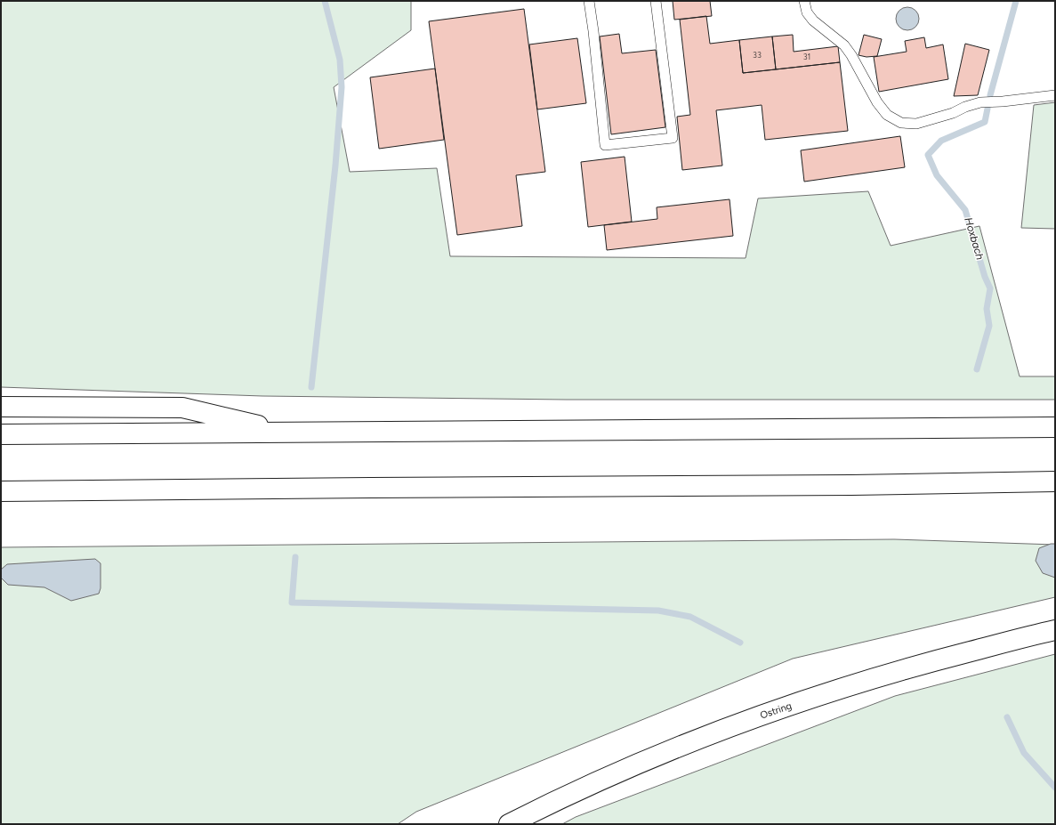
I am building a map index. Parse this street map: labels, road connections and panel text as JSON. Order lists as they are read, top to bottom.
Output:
{
  "streets": {
    "main road": ["Ostring"]
  },
  "water": ["Hoxbach"],
  "house_numbers": ["33", "31"]
}
